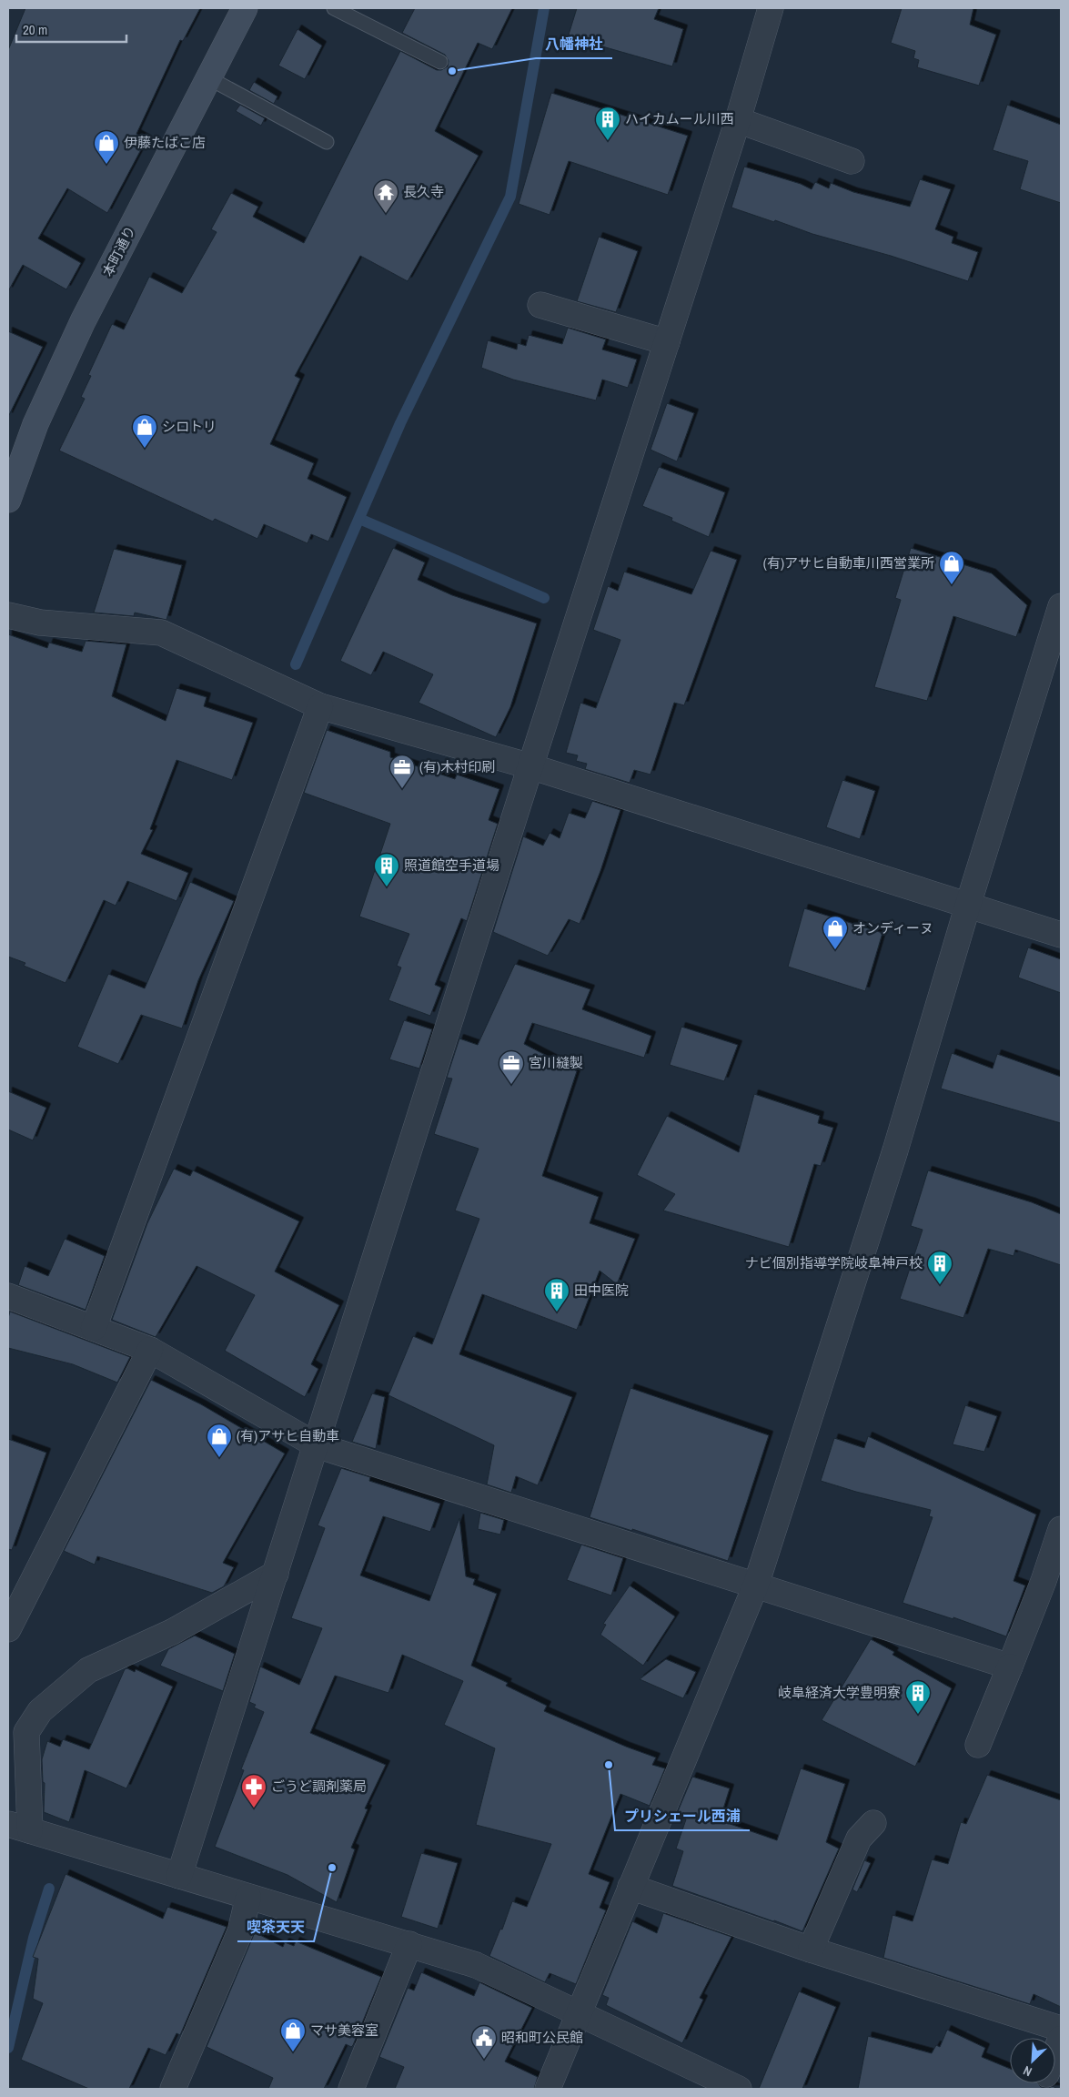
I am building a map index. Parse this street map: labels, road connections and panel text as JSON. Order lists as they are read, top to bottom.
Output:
{
  "streets": {
    "street": ["本町通り"]
  },
  "places": {
    "other": ["八幡神社", "プリシェール西浦", "喫茶天天"],
    "building": [
      "ハイカムール川西",
      "照道館空手道場",
      "ナビ個別指導学院岐阜神戸校",
      "田中医院",
      "岐阜経済大学豊明寮"
    ],
    "shop": [
      "伊藤たばこ店",
      "シロトリ",
      "(有)アサヒ自動車川西営業所",
      "オンディーヌ",
      "(有)アサヒ自動車",
      "マサ美容室"
    ],
    "temple": ["長久寺"],
    "office": ["(有)木村印刷", "宮川縫製"],
    "pharmacy": ["ごうど調剤薬局"],
    "public building": ["昭和町公民館"]
  },
  "scale_bar": "20 m",
  "north": "bottom left"
}
